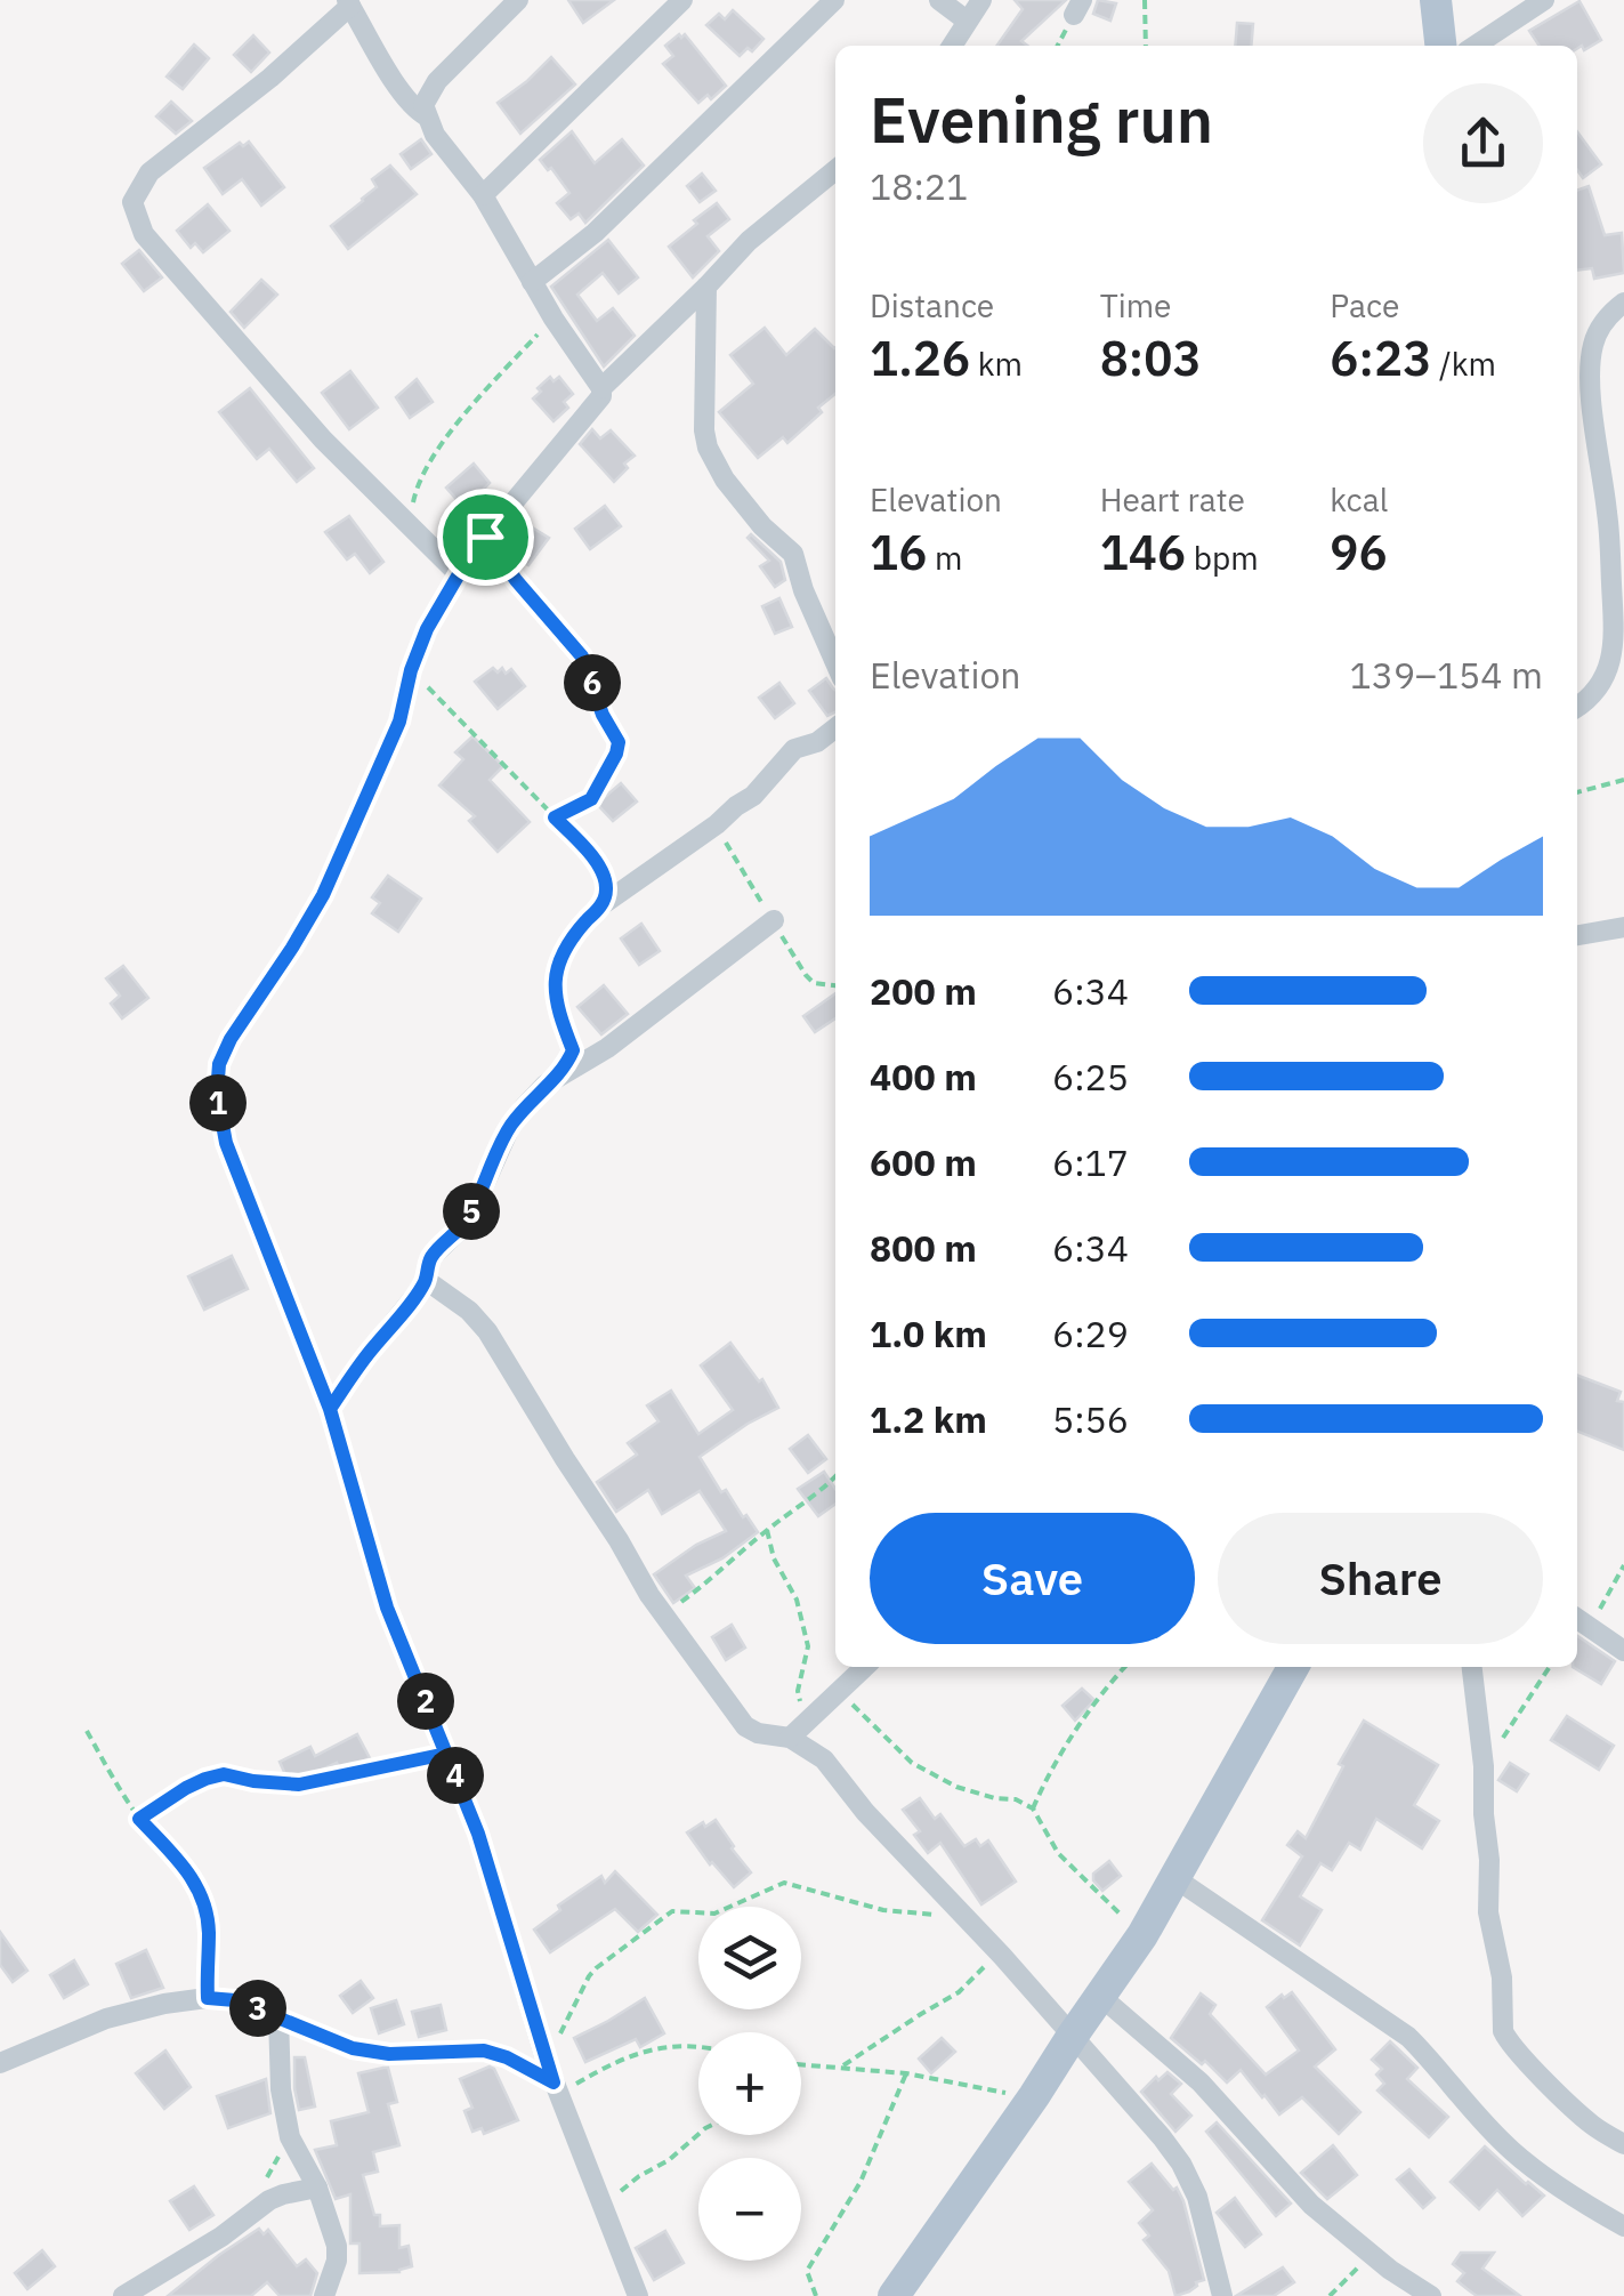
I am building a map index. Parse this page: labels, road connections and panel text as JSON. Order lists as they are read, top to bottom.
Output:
{
  "page": {
    "heading": ["Evening run", "18:21"],
    "stats": [
      ["Distance", "1.26 km"],
      ["Time", "8:03"],
      ["Pace", "6:23 /km"],
      ["Elevation", "16 m"],
      ["Heart rate", "146 bpm"],
      ["kcal", "96"]
    ],
    "chart": ["Elevation", "139–154 m"],
    "pins": [
      "6",
      "1",
      "5",
      "2",
      "4",
      "3"
    ],
    "list": [
      {
        "name": "200 m",
        "note": "6:34"
      },
      {
        "name": "400 m",
        "note": "6:25"
      },
      {
        "name": "600 m",
        "note": "6:17"
      },
      {
        "name": "800 m",
        "note": "6:34"
      },
      {
        "name": "1.0 km",
        "note": "6:29"
      },
      {
        "name": "1.2 km",
        "note": "5:56"
      }
    ],
    "buttons": ["Save", "Share"],
    "map_buttons": ["+", "−"]
  }
}
